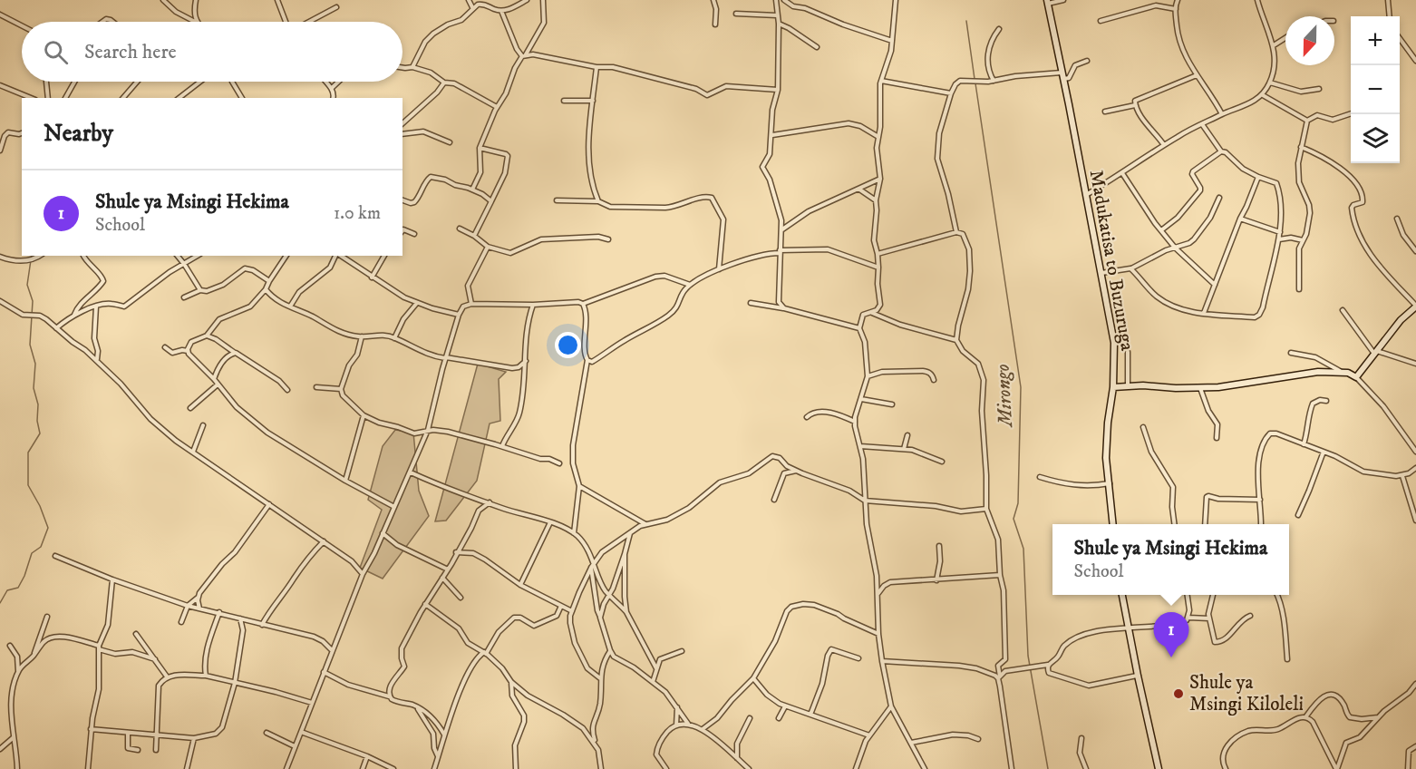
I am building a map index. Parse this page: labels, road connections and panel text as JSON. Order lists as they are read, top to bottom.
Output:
{
  "streets": {
    "main road": ["Madukatisa to Buzuruga"]
  },
  "water": ["Mirongo"],
  "places": ["Shule ya Msingi Kiloleli"],
  "north": "bottom",
  "page": {
    "map_buttons": ["+", "−"],
    "search": "Search here",
    "heading": "Nearby",
    "list": [
      {
        "mark": "1",
        "name": "Shule ya Msingi Hekima",
        "note": "School",
        "value": "1.0 km"
      }
    ],
    "popup": ["Shule ya Msingi Hekima", "School"],
    "pins": "1"
  }
}
